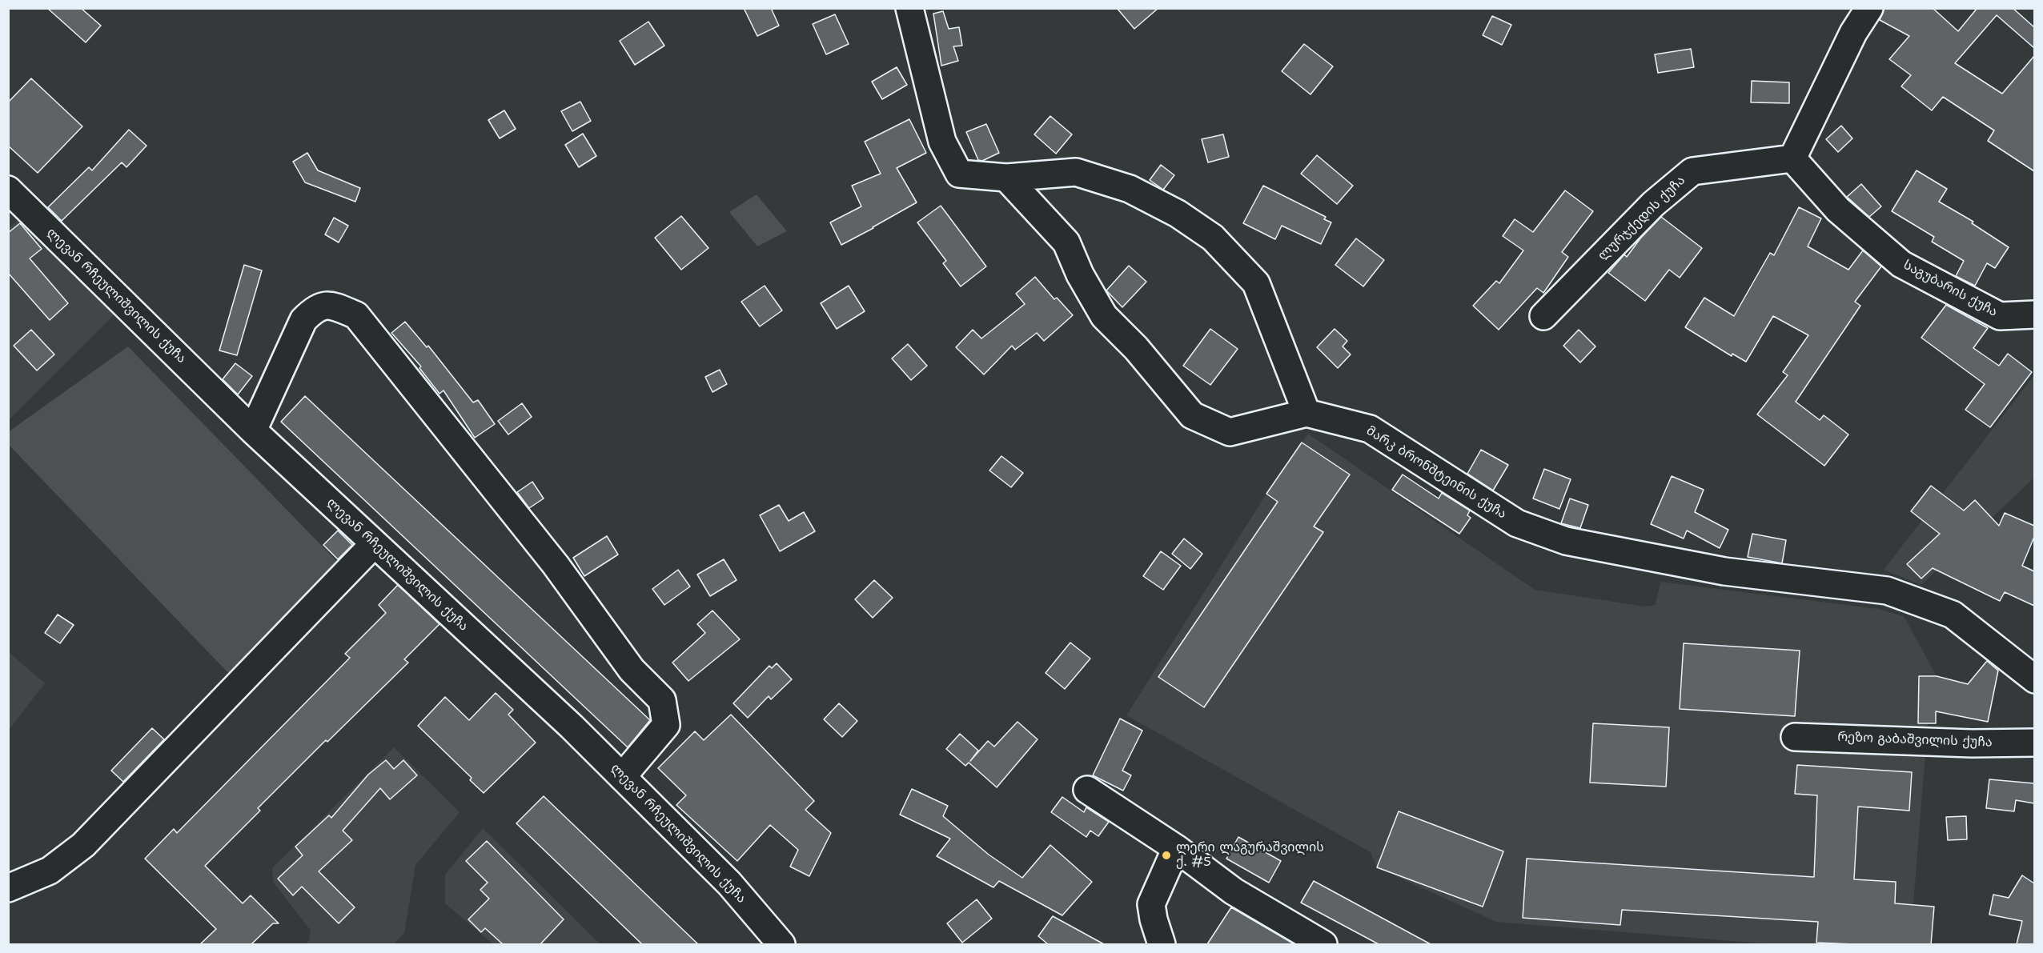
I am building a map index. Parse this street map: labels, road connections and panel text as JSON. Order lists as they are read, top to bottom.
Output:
{
  "streets": {
    "street": [
      "ლურჯქედის ქუჩა",
      "საგუბარის ქუჩა",
      "ლევან რჩეულიშვილის ქუჩა",
      "მარკ ბრონშტეინის ქუჩა",
      "რეზო გაბაშვილის ქუჩა"
    ]
  },
  "crossings": [
    ["ლურჯქედის ქუჩა", "საგუბარის ქუჩა"]
  ],
  "places": ["ლერი ლაგურაშვილის ქ. #5"]
}
